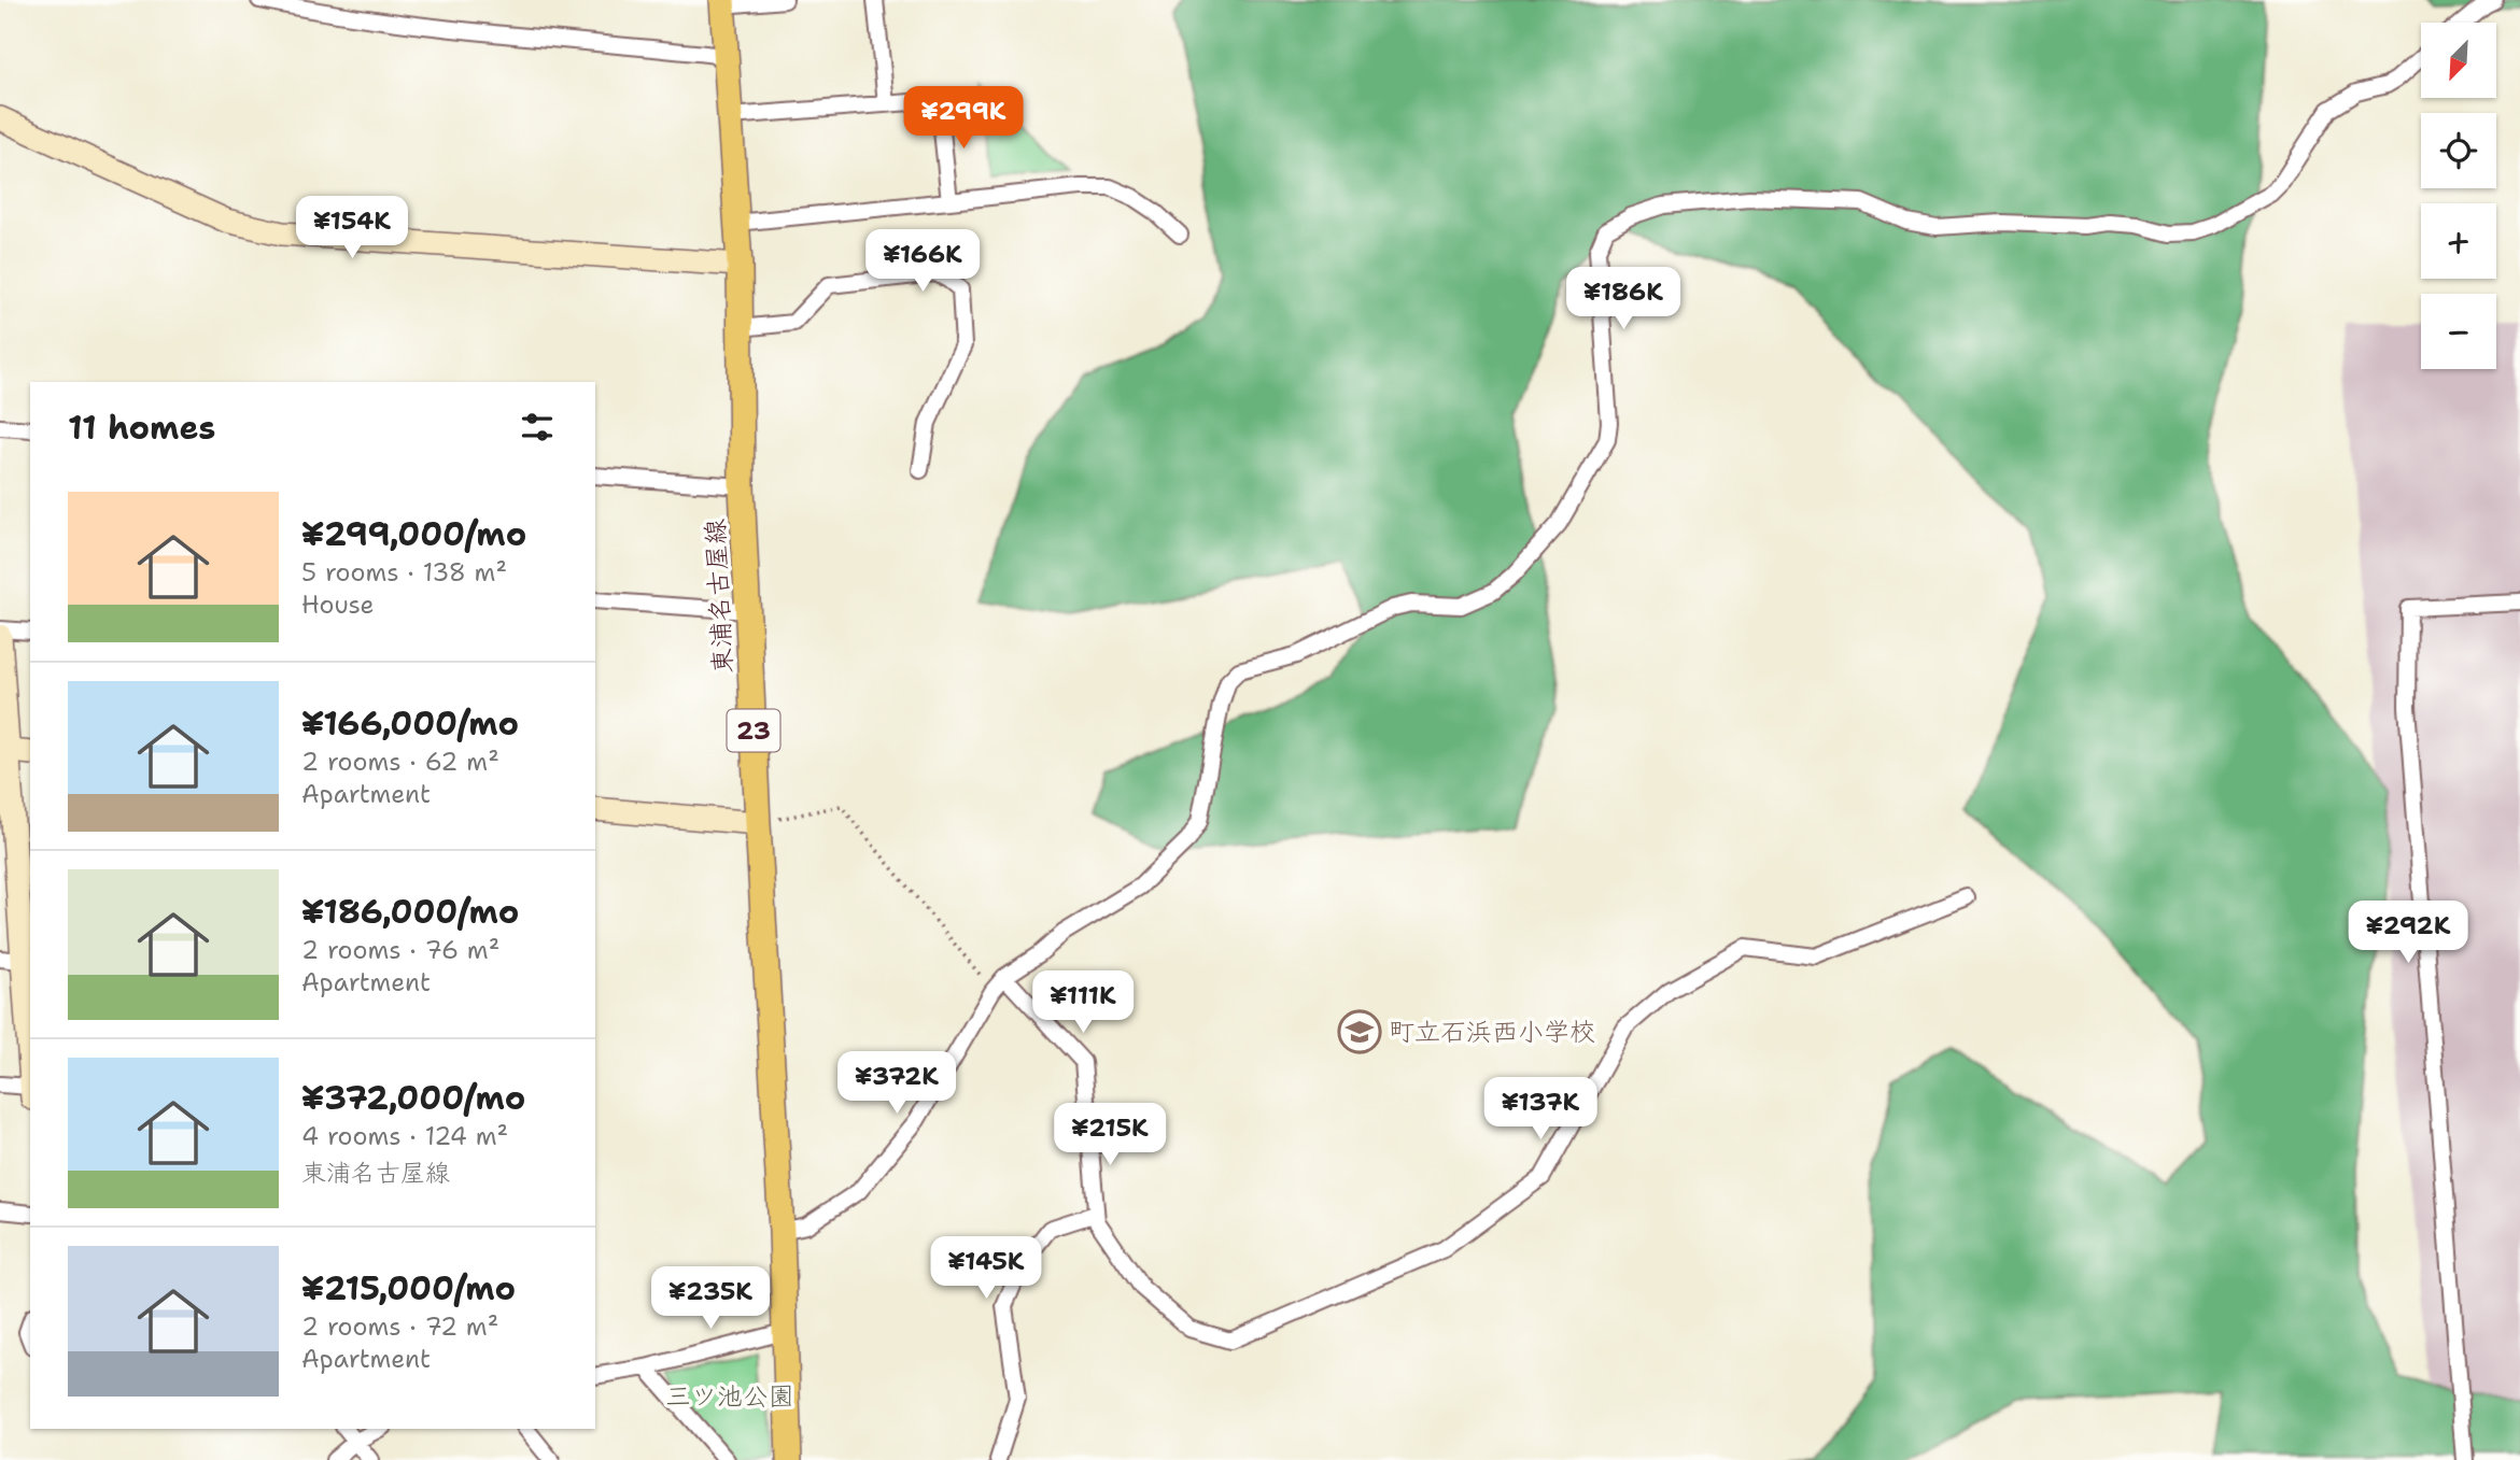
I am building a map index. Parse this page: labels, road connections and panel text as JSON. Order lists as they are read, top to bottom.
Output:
{
  "streets": {
    "main road": ["東浦名古屋線", "23"]
  },
  "parks": ["三ツ池公園"],
  "places": {
    "school or university": ["町立石浜西小学校"]
  },
  "north": "bottom left",
  "page": {
    "map_buttons": ["+", "−"],
    "price": [
      "¥299K",
      "¥154K",
      "¥166K",
      "¥186K",
      "¥292K",
      "¥111K",
      "¥372K",
      "¥137K",
      "¥215K",
      "¥145K",
      "¥235K"
    ],
    "heading": "11 homes",
    "list": [
      {
        "name": "¥299,000/mo",
        "note": "5 rooms · 138 m² · House"
      },
      {
        "name": "¥166,000/mo",
        "note": "2 rooms · 62 m² · Apartment"
      },
      {
        "name": "¥186,000/mo",
        "note": "2 rooms · 76 m² · Apartment"
      },
      {
        "name": "¥372,000/mo",
        "note": "4 rooms · 124 m² · 東浦名古屋線"
      },
      {
        "name": "¥215,000/mo",
        "note": "2 rooms · 72 m² · Apartment"
      }
    ]
  }
}
